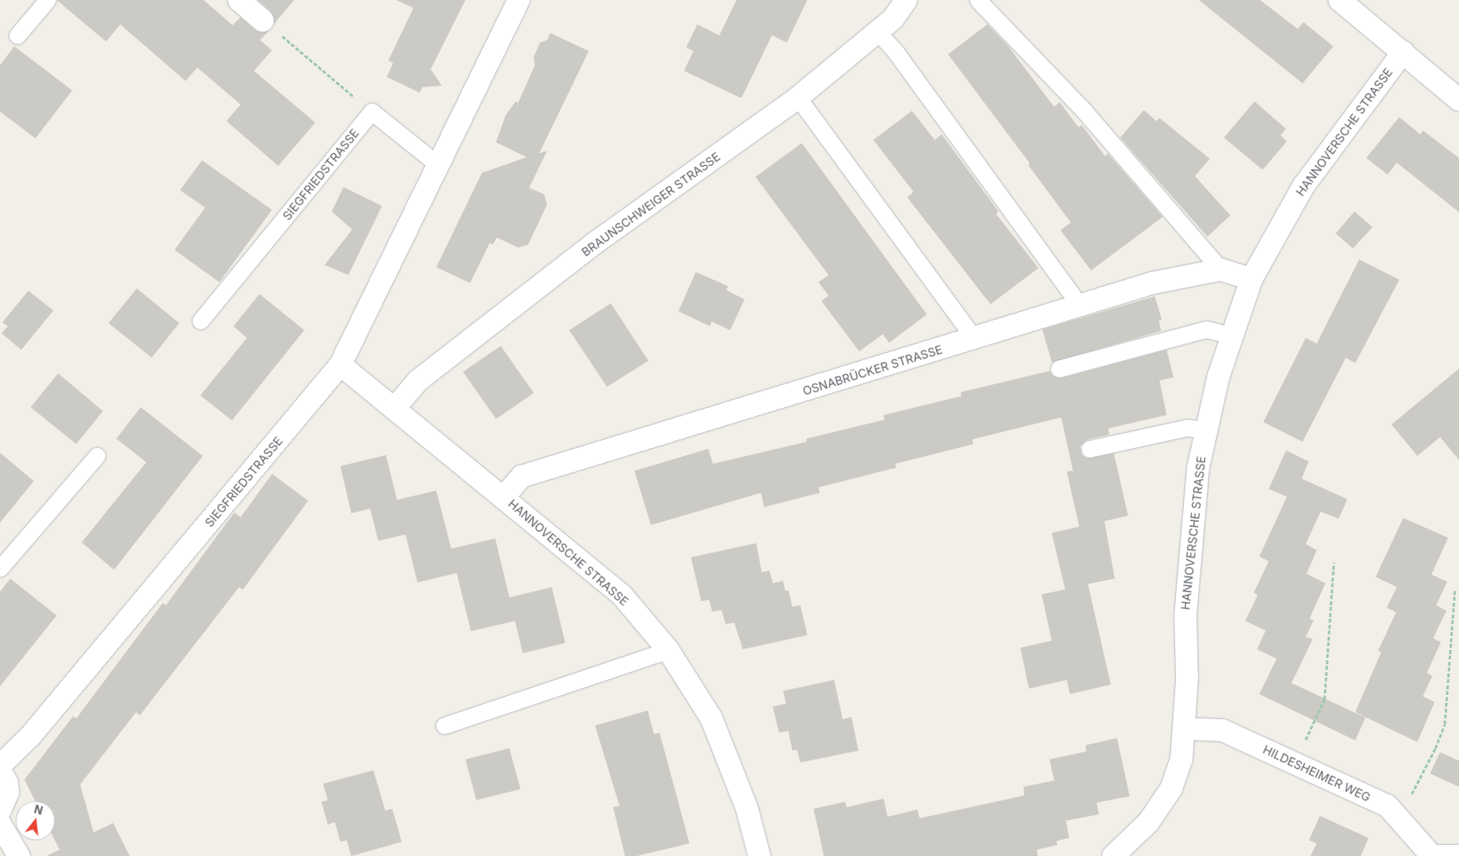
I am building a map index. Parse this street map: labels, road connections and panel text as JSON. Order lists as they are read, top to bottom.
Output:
{
  "streets": {
    "street": [
      "HANNOVERSCHE STRASSE",
      "SIEGFRIEDSTRASSE",
      "BRAUNSCHWEIGER STRASSE",
      "OSNABRÜCKER STRASSE",
      "HILDESHEIMER WEG"
    ]
  },
  "crossings": [
    ["HANNOVERSCHE STRASSE", "SIEGFRIEDSTRASSE"],
    ["HANNOVERSCHE STRASSE", "BRAUNSCHWEIGER STRASSE"],
    ["HANNOVERSCHE STRASSE", "OSNABRÜCKER STRASSE"],
    ["HANNOVERSCHE STRASSE", "HILDESHEIMER WEG"]
  ],
  "north": "top"
}
